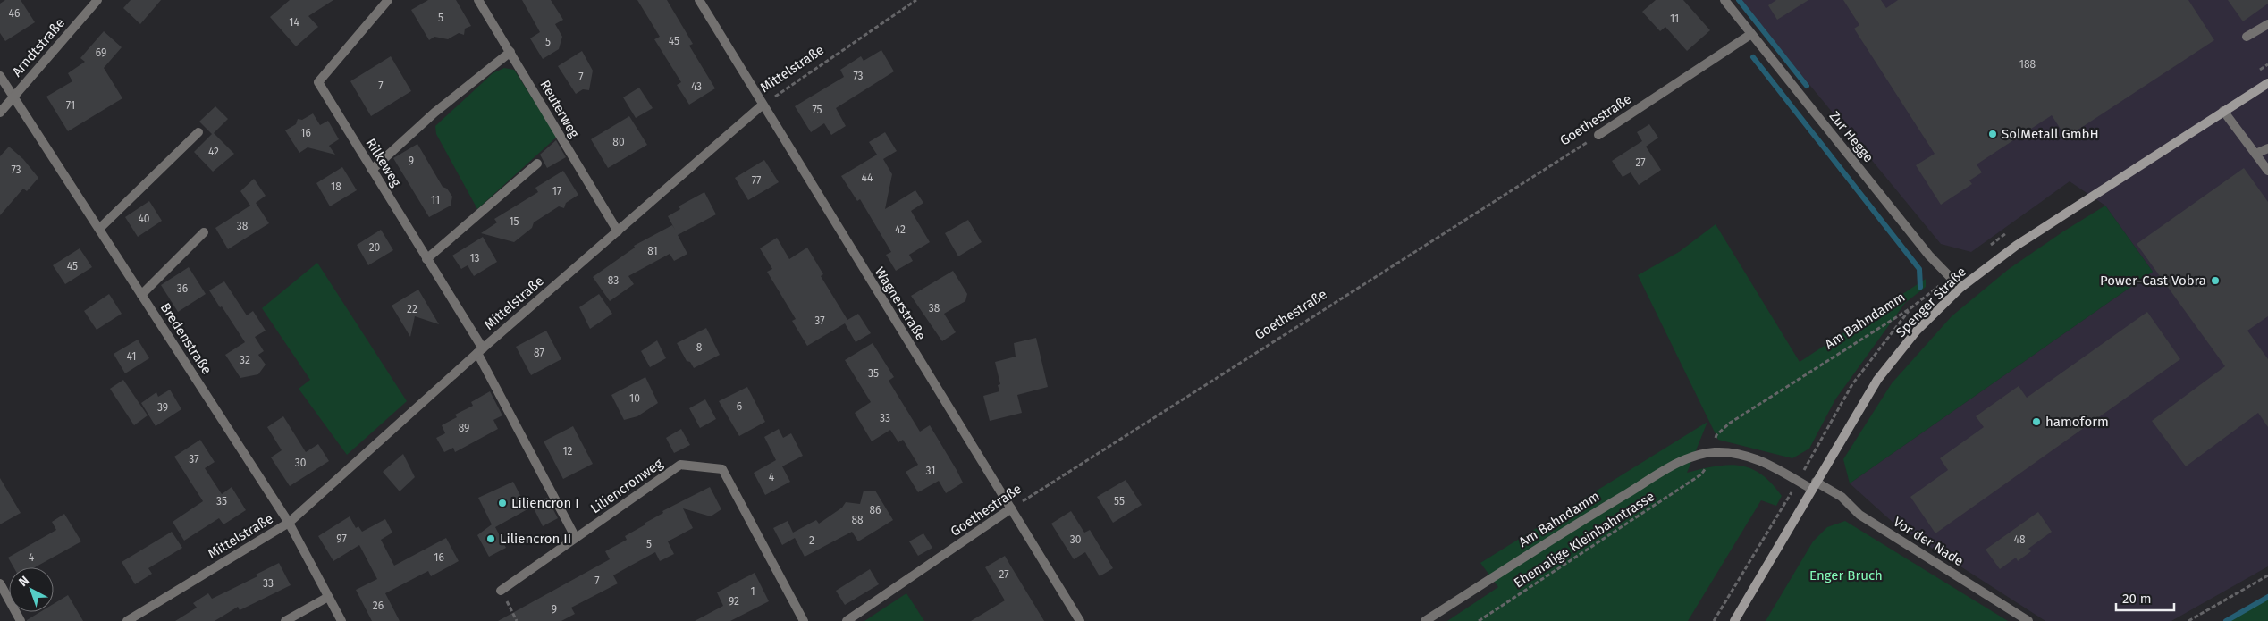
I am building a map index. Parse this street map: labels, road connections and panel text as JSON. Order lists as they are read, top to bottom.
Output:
{
  "streets": {
    "street": [
      "Arndtstraße",
      "Mittelstraße",
      "Reuterweg",
      "Goethestraße",
      "Zur Hegge",
      "Rilkeweg",
      "Spenger Straße",
      "Wagnerstraße",
      "Am Bahndamm",
      "Bredenstraße",
      "Liliencronweg",
      "Vor der Nade"
    ],
    "path": ["Ehemalige Kleinbahntrasse"]
  },
  "crossings": [
    ["Arndtstraße", "Bredenstraße"],
    ["Mittelstraße", "Reuterweg"],
    ["Mittelstraße", "Rilkeweg"],
    ["Mittelstraße", "Wagnerstraße"],
    ["Mittelstraße", "Bredenstraße"],
    ["Goethestraße", "Zur Hegge"],
    ["Goethestraße", "Wagnerstraße"],
    ["Zur Hegge", "Spenger Straße"],
    ["Zur Hegge", "Am Bahndamm"],
    ["Rilkeweg", "Liliencronweg"],
    ["Spenger Straße", "Am Bahndamm"],
    ["Spenger Straße", "Vor der Nade"],
    ["Am Bahndamm", "Vor der Nade"]
  ],
  "parks": ["Enger Bruch"],
  "places": [
    "SolMetall GmbH",
    "Power-Cast Vobra",
    "hamoform",
    "Liliencron I",
    "Liliencron II"
  ],
  "house_numbers": [
    "46",
    "5",
    "11",
    "14",
    "45",
    "5",
    "69",
    "188",
    "73",
    "7",
    "7",
    "43",
    "71",
    "75",
    "16",
    "80",
    "42",
    "9",
    "27",
    "73",
    "44",
    "77",
    "18",
    "17",
    "11",
    "40",
    "15",
    "38",
    "42",
    "20",
    "81",
    "13",
    "45",
    "83",
    "36",
    "38",
    "22",
    "37",
    "8",
    "87",
    "41",
    "32",
    "35",
    "10",
    "6",
    "39",
    "33",
    "89",
    "12",
    "37",
    "30",
    "31",
    "4",
    "35",
    "55",
    "86",
    "88",
    "97",
    "30",
    "48",
    "2",
    "5",
    "4",
    "16",
    "27",
    "7",
    "33",
    "1",
    "92",
    "26",
    "9"
  ],
  "scale_bar": "20 m",
  "north": "top left"
}
